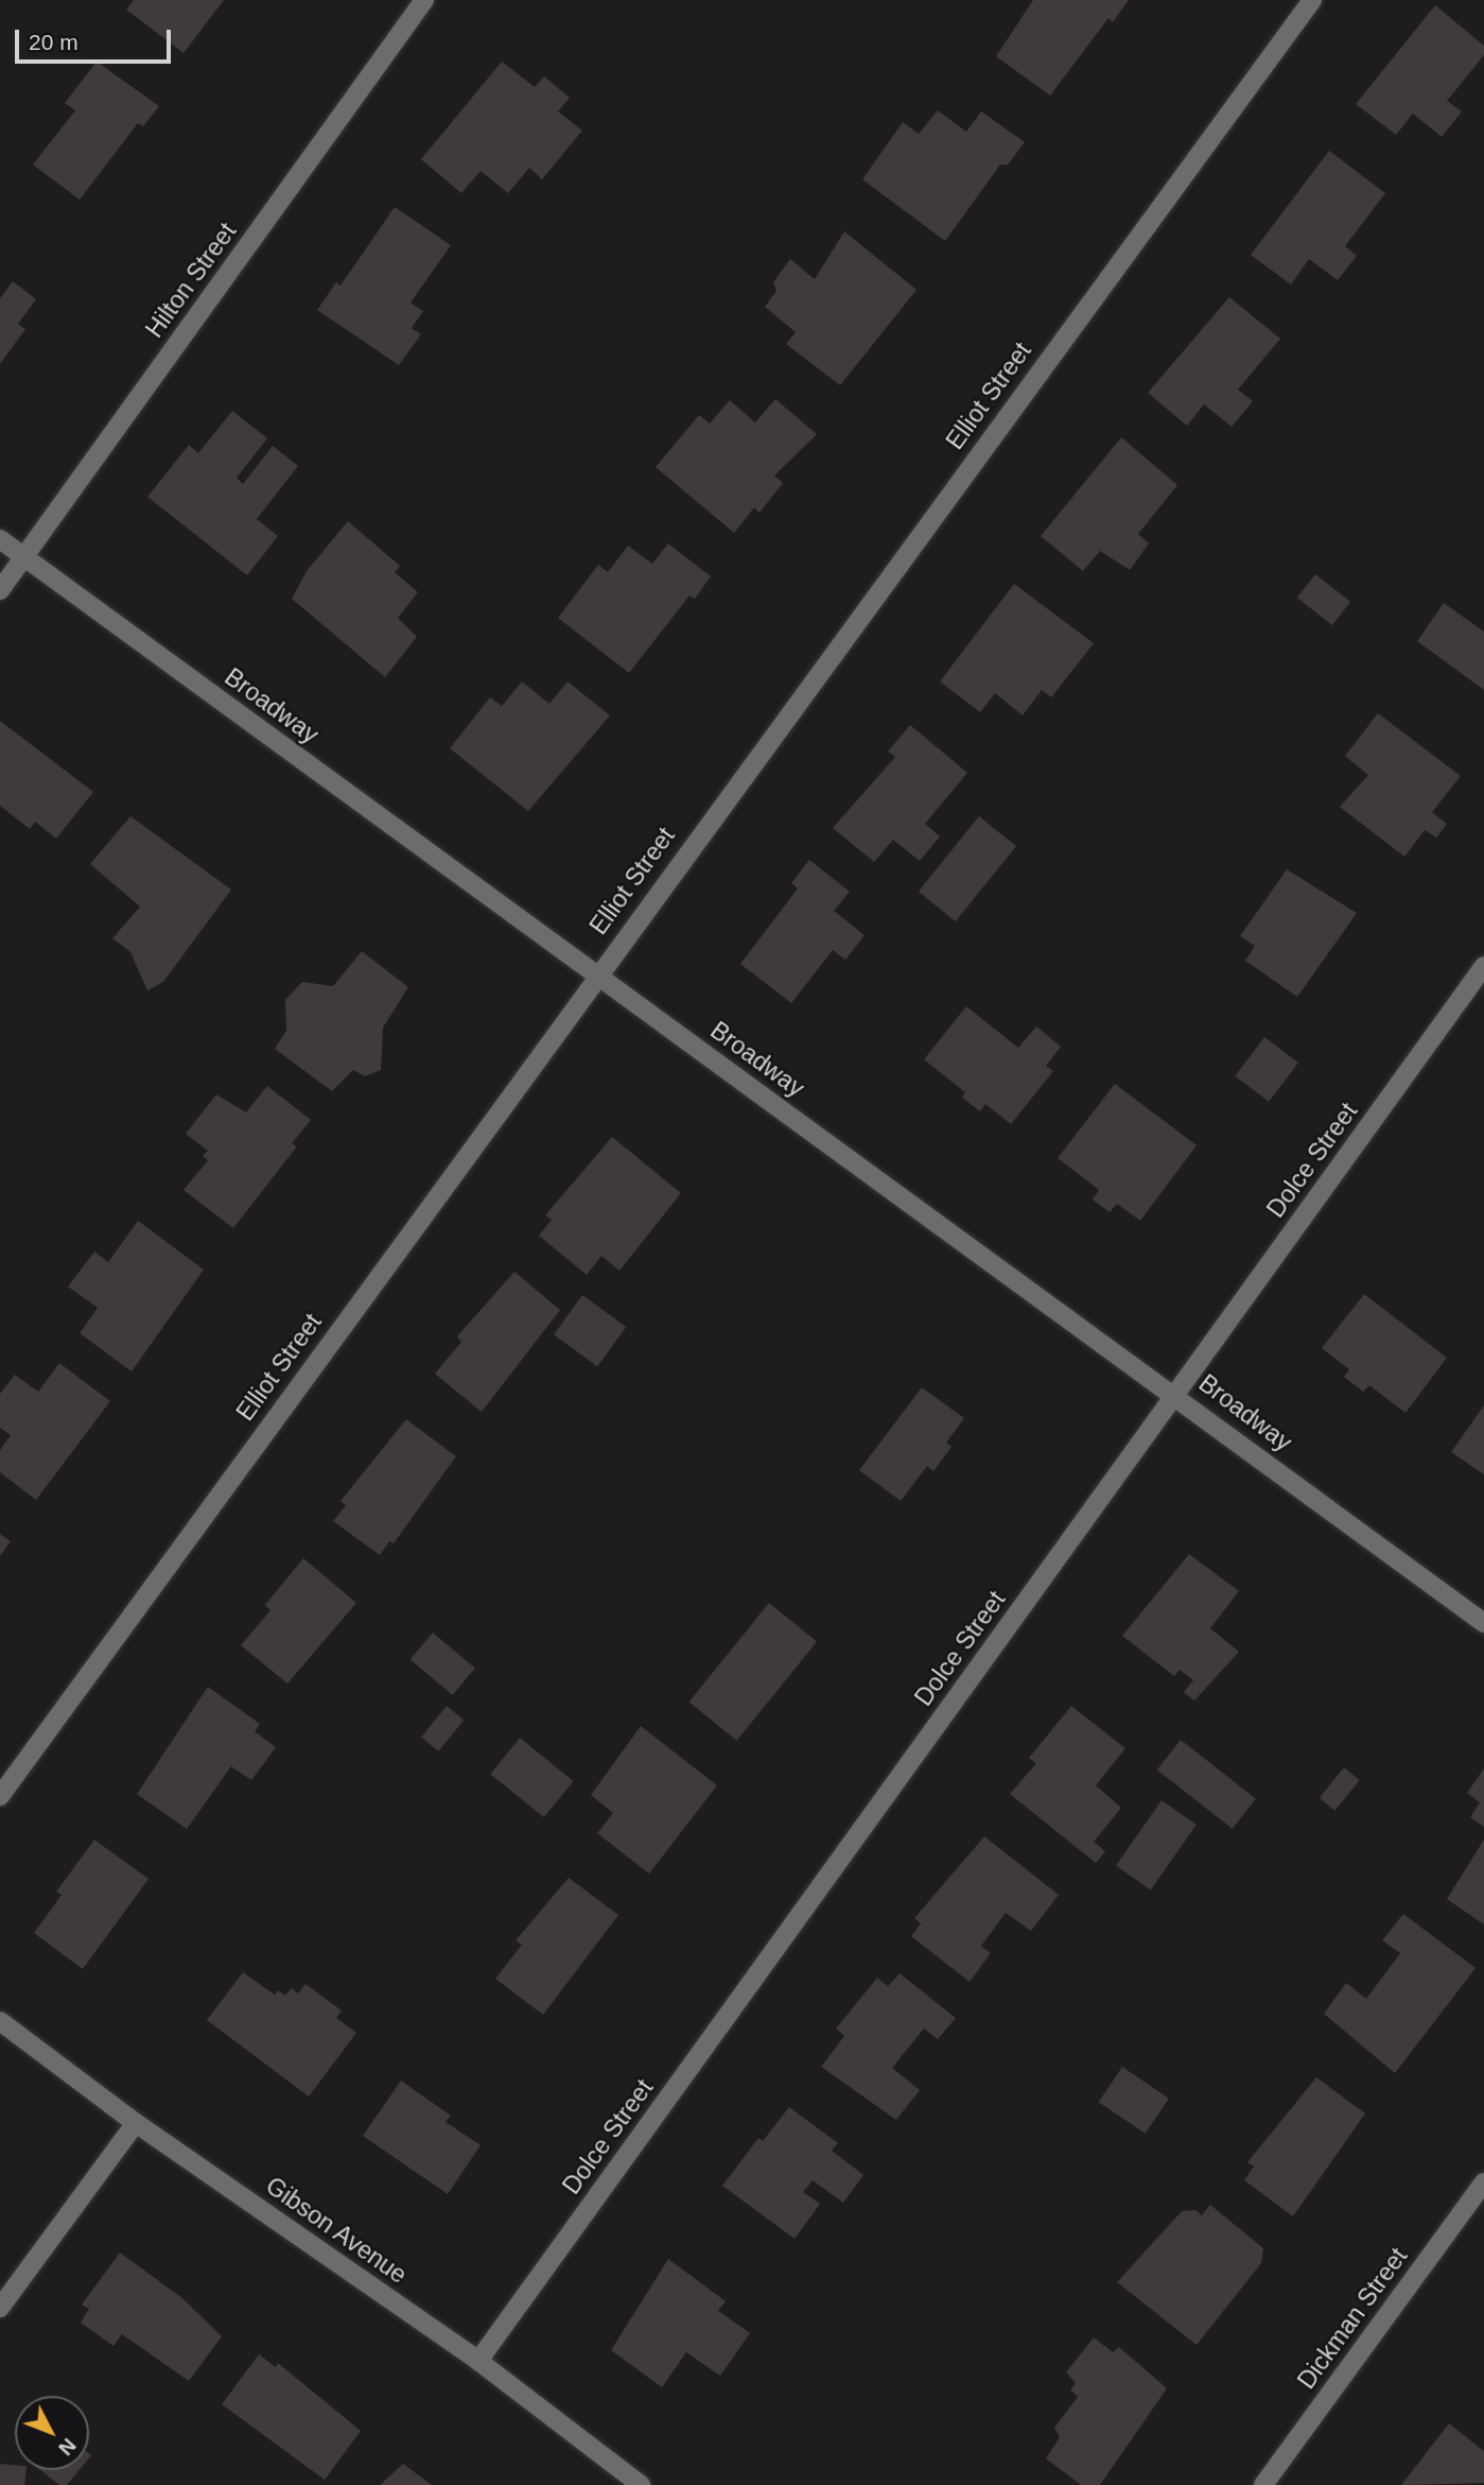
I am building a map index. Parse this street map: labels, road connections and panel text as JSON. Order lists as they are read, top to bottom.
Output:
{
  "streets": {
    "street": [
      "Hilton Street",
      "Elliot Street",
      "Broadway",
      "Dolce Street",
      "Gibson Avenue",
      "Dickman Street"
    ]
  },
  "crossings": [
    ["Hilton Street", "Broadway"],
    ["Elliot Street", "Broadway"],
    ["Broadway", "Dolce Street"],
    ["Dolce Street", "Gibson Avenue"]
  ],
  "scale_bar": "20 m",
  "north": "bottom right"
}
